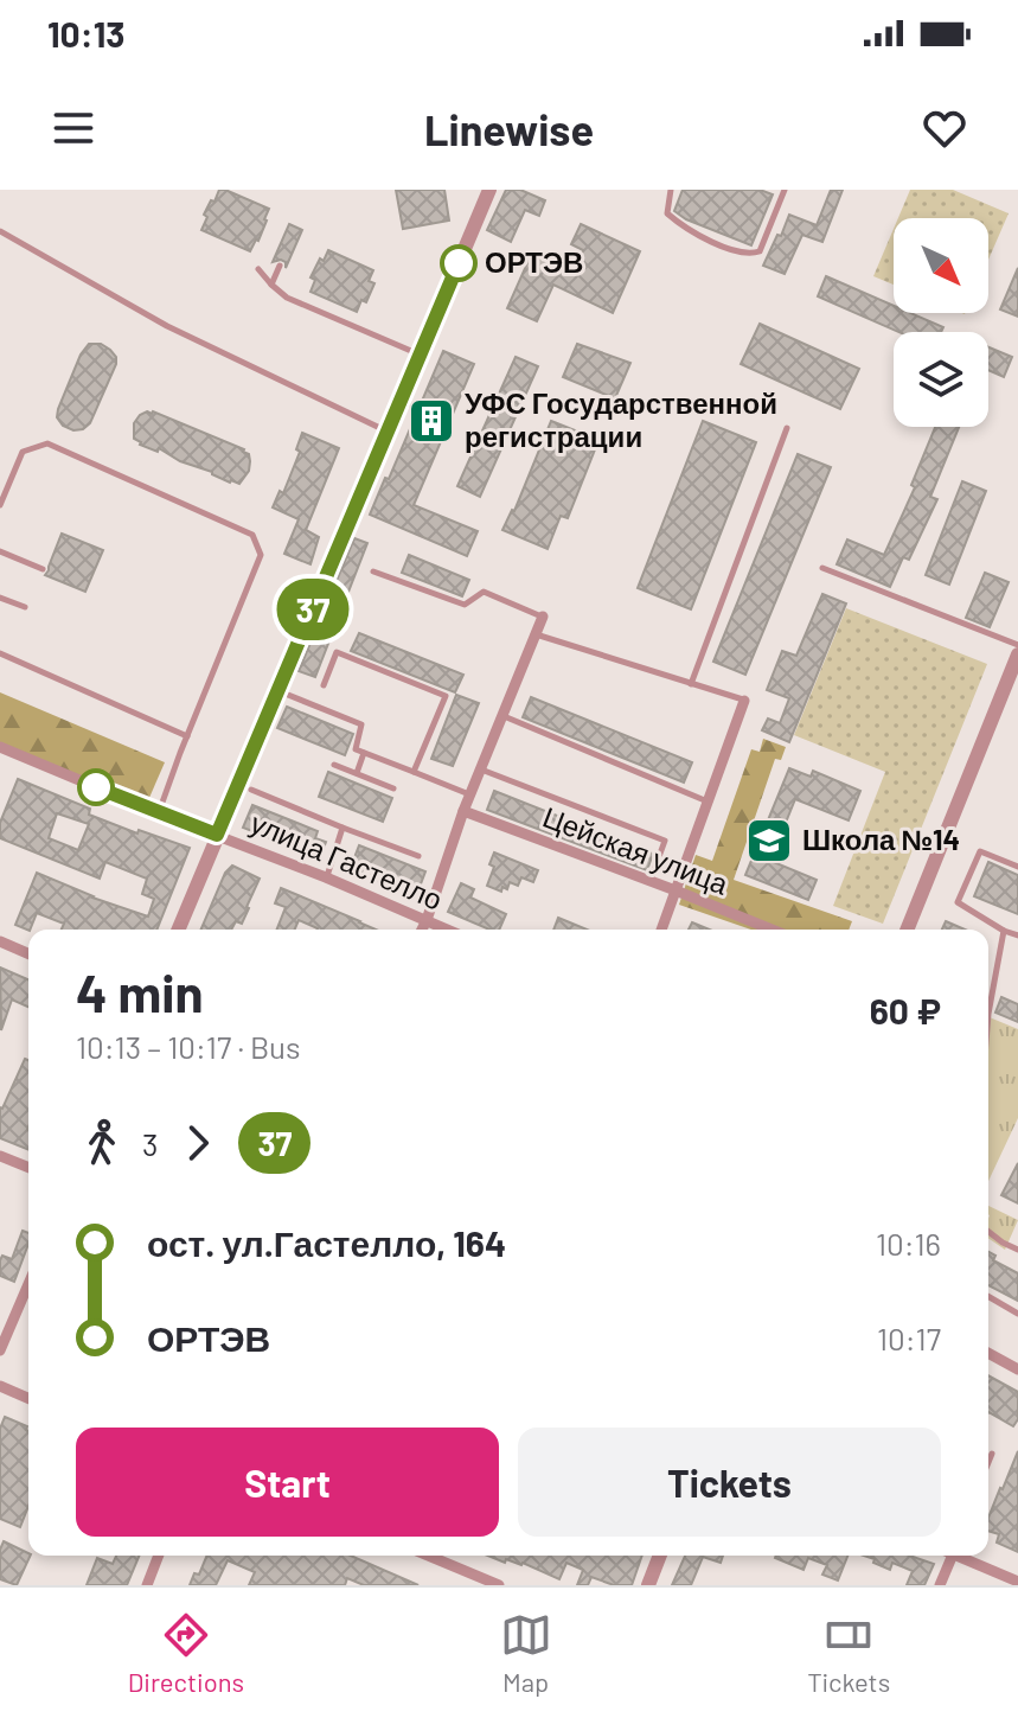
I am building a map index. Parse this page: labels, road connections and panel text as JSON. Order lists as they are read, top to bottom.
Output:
{
  "streets": {
    "street": ["Цейская улица", "улица Гастелло"]
  },
  "places": {
    "other": ["ОРТЭВ"],
    "building": ["УФС Государственной регистрации"],
    "school or university": ["Школа №14"]
  },
  "lines": ["bus line 37"],
  "north": "bottom right",
  "page": {
    "status": "10:13",
    "header": "Linewise",
    "on_map": "37",
    "heading": ["4 min", "10:13 – 10:17 · Bus", "60 ₽"],
    "legs": ["3", "37"],
    "list": [
      {
        "name": "ост. ул.Гастелло, 164",
        "value": "10:16"
      },
      {
        "name": "ОРТЭВ",
        "value": "10:17"
      }
    ],
    "buttons": ["Start", "Tickets"],
    "tabs": ["Directions", "Map", "Tickets"]
  }
}
